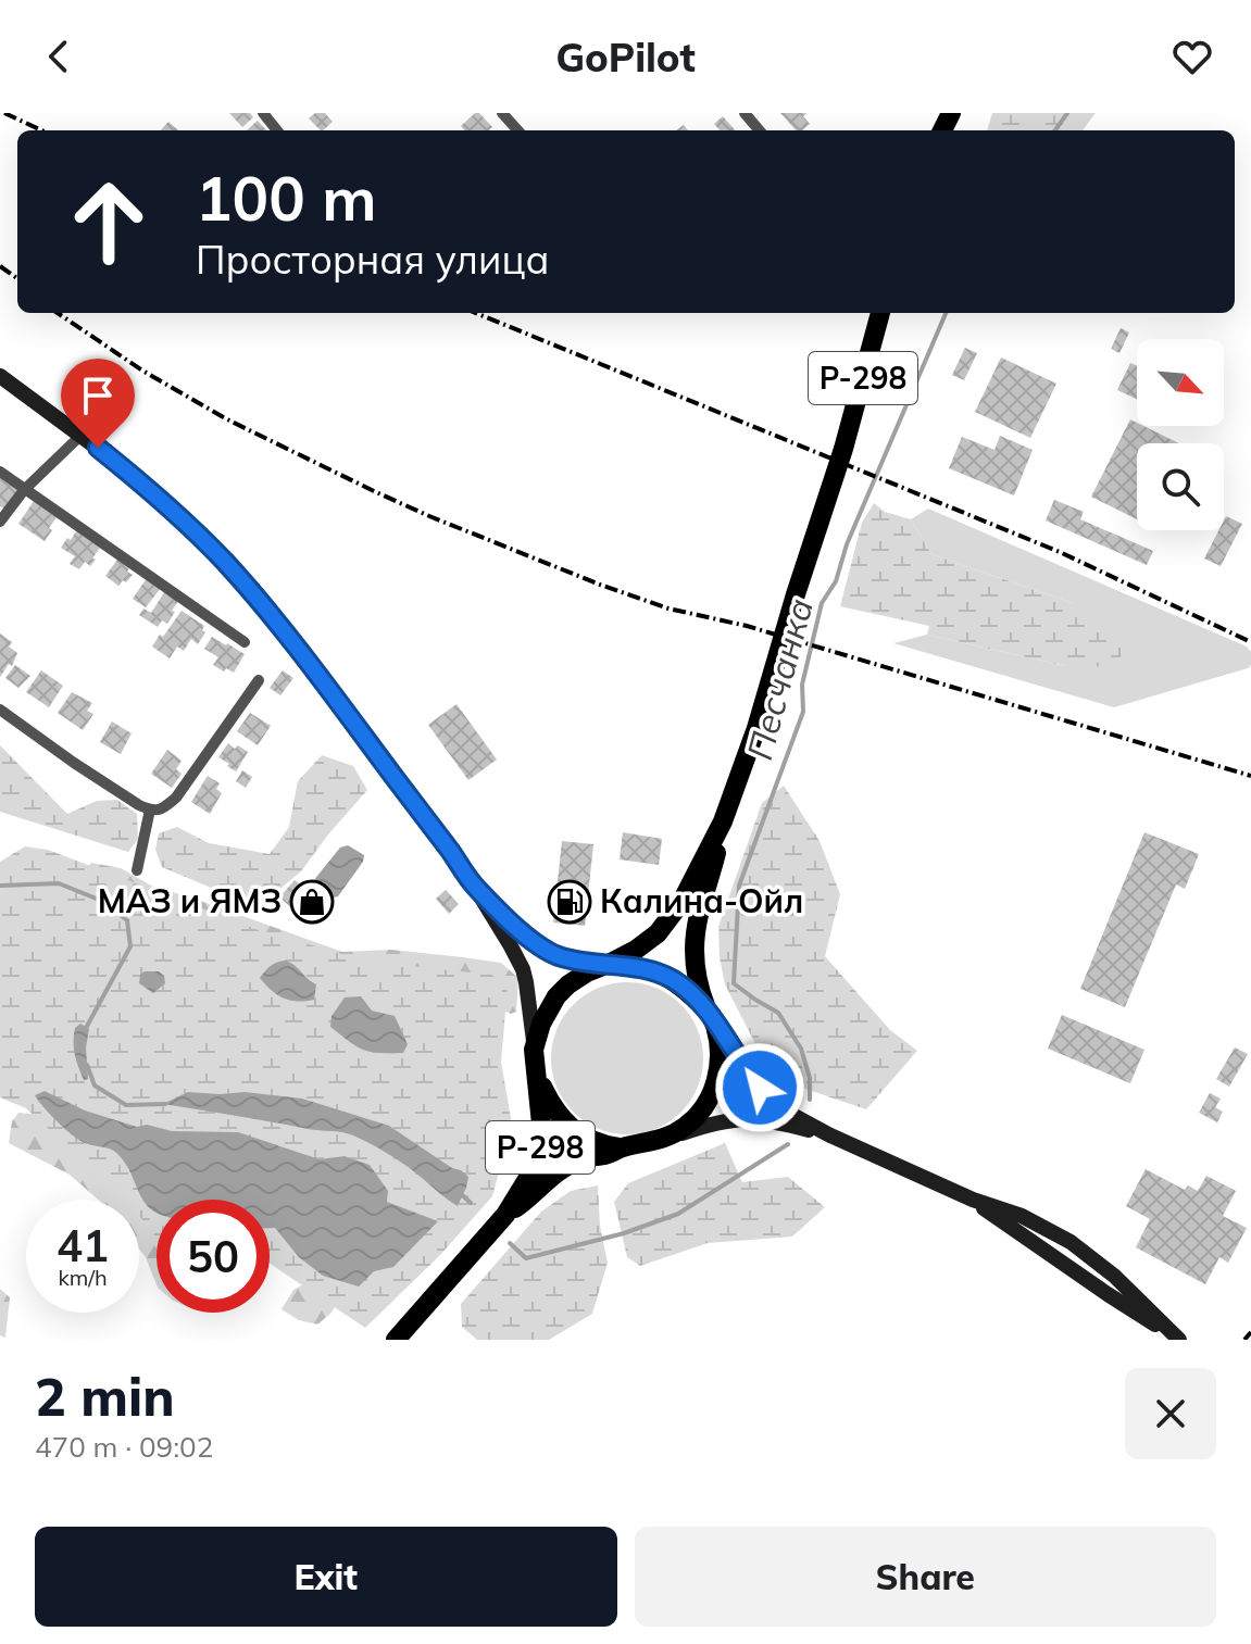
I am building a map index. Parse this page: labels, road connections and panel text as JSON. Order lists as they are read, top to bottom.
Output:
{
  "streets": {
    "highway": ["Р-298"]
  },
  "water": ["Песчанка"],
  "places": {
    "shop": ["МАЗ и ЯМЗ"],
    "fuel station": ["Калина-Ойл"]
  },
  "north": "bottom right",
  "page": {
    "header": "GoPilot",
    "turn": ["100 m", "Просторная улица"],
    "speed": "41 km/h",
    "limit": "50",
    "heading": ["2 min", "470 m · 09:02"],
    "buttons": ["Exit", "Share"]
  }
}
